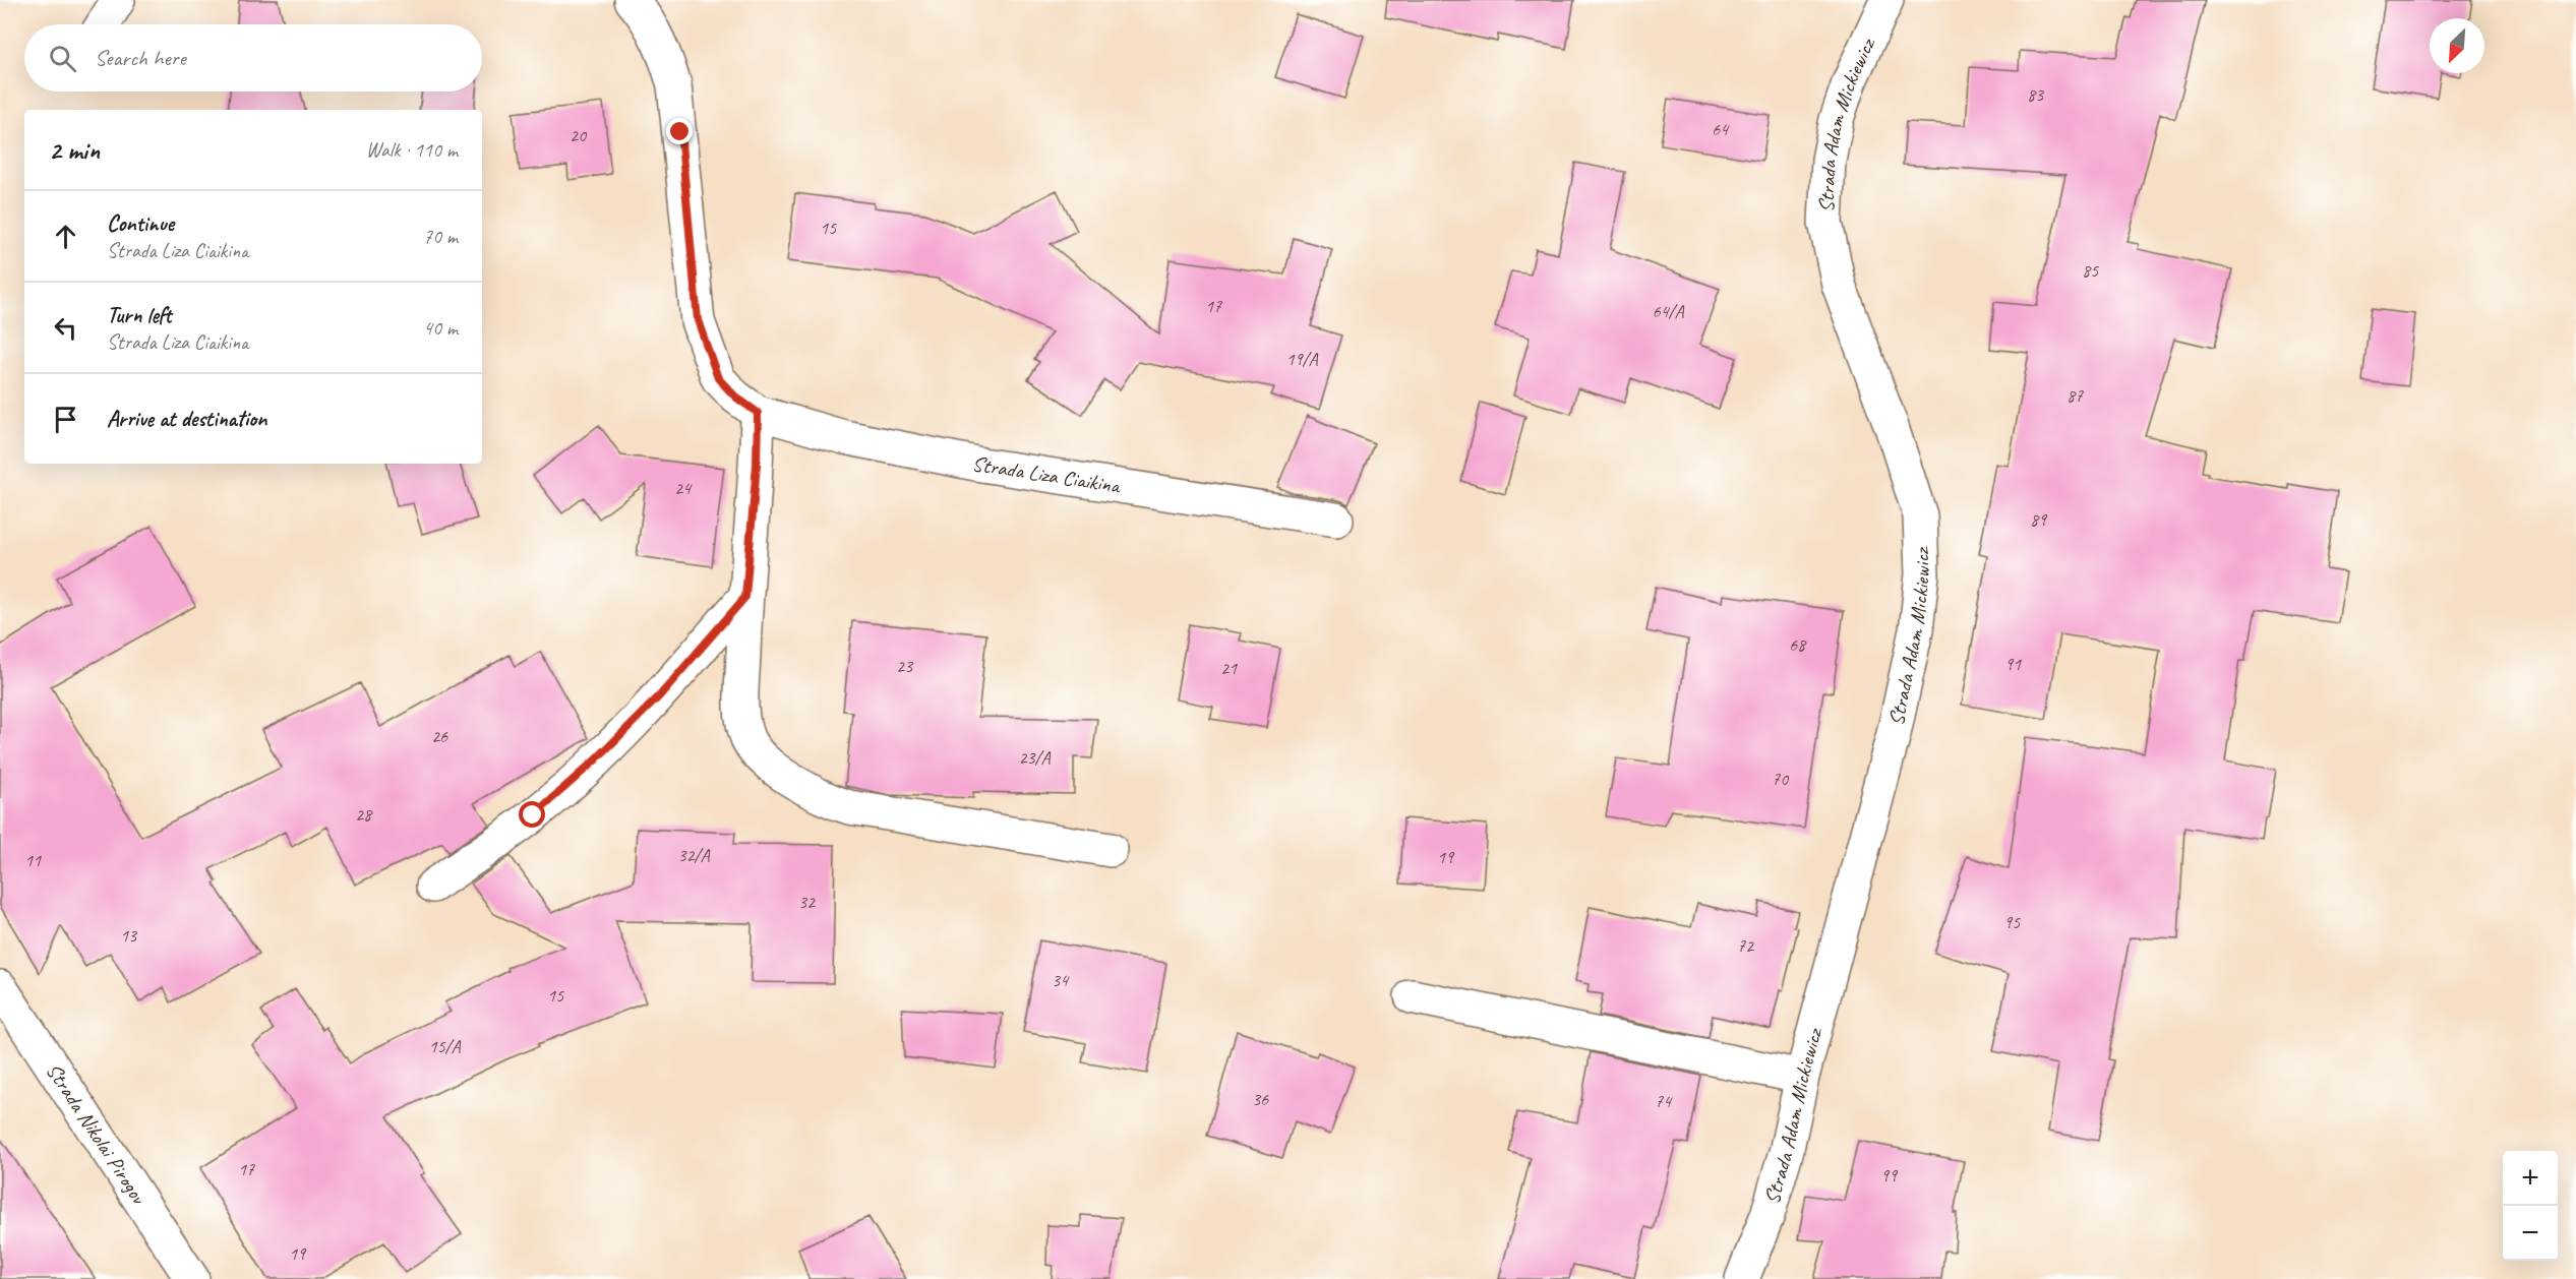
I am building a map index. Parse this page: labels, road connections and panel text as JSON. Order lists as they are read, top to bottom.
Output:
{
  "streets": {
    "street": ["Strada Adam Mickiewicz", "Strada Liza Ciaikina", "Strada Nikolai Pirogov"]
  },
  "house_numbers": [
    "83",
    "64",
    "20",
    "15",
    "85",
    "17",
    "64/A",
    "19/A",
    "87",
    "24",
    "89",
    "68",
    "91",
    "23",
    "21",
    "26",
    "23/A",
    "70",
    "28",
    "32/A",
    "19",
    "11",
    "32",
    "95",
    "13",
    "72",
    "34",
    "15",
    "15/A",
    "36",
    "74",
    "17",
    "99",
    "19"
  ],
  "north": "bottom left",
  "page": {
    "search": "Search here",
    "heading": ["2 min", "Walk · 110 m"],
    "list": [
      ["Continue", "Strada Liza Ciaikina", "70 m"],
      ["Turn left", "Strada Liza Ciaikina", "40 m"],
      "Arrive at destination"
    ],
    "map_buttons": ["+", "−"]
  }
}
